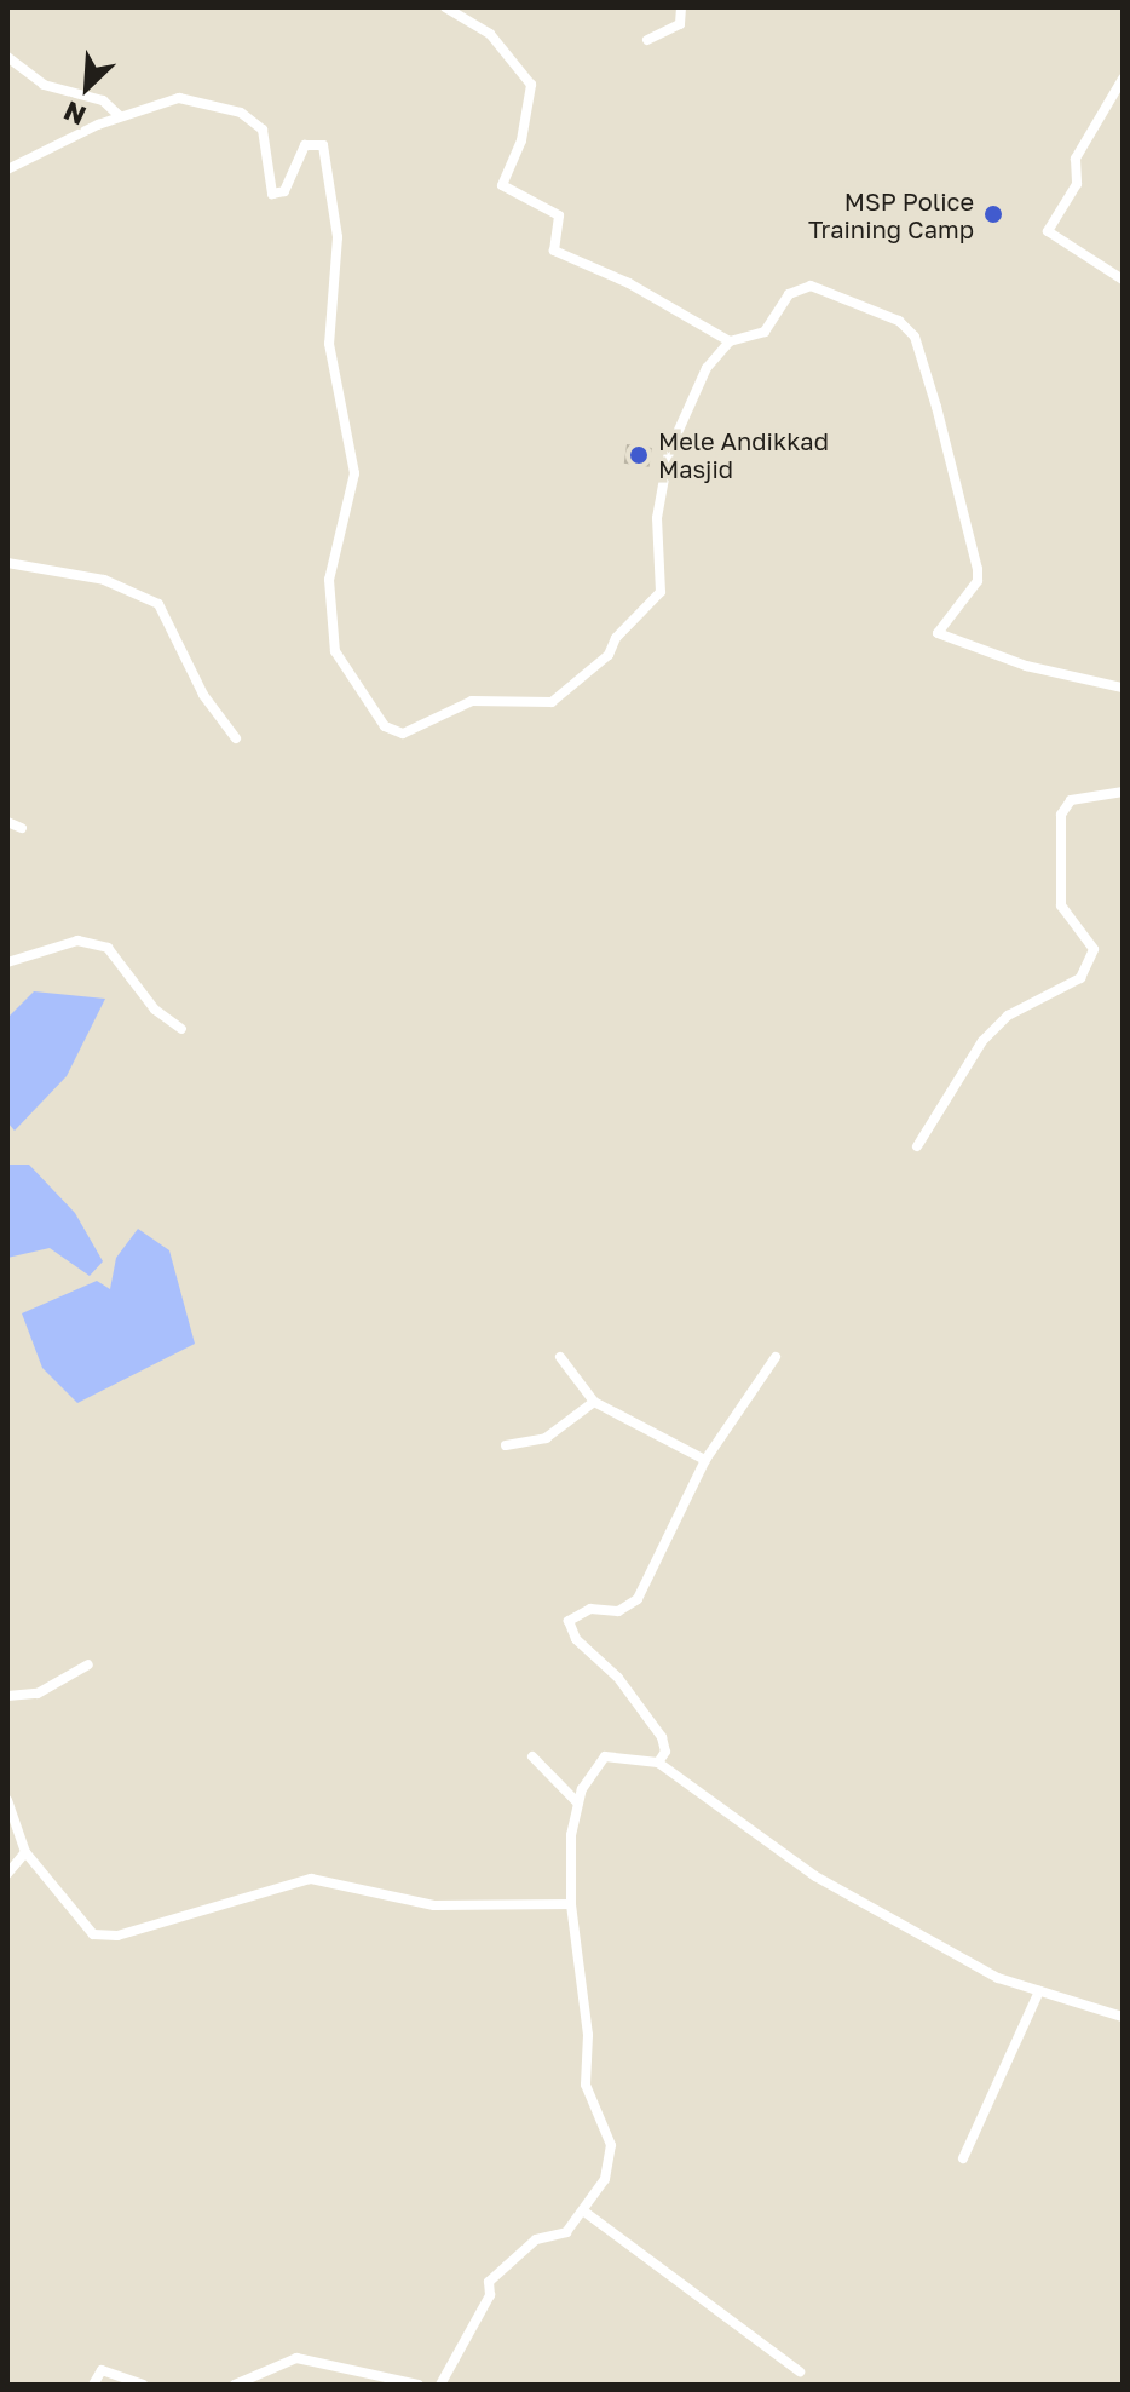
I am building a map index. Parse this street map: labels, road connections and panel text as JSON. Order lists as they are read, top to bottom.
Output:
{
  "places": ["MSP Police Training Camp", "Mele Andikkad Masjid"],
  "north": "bottom left"
}
